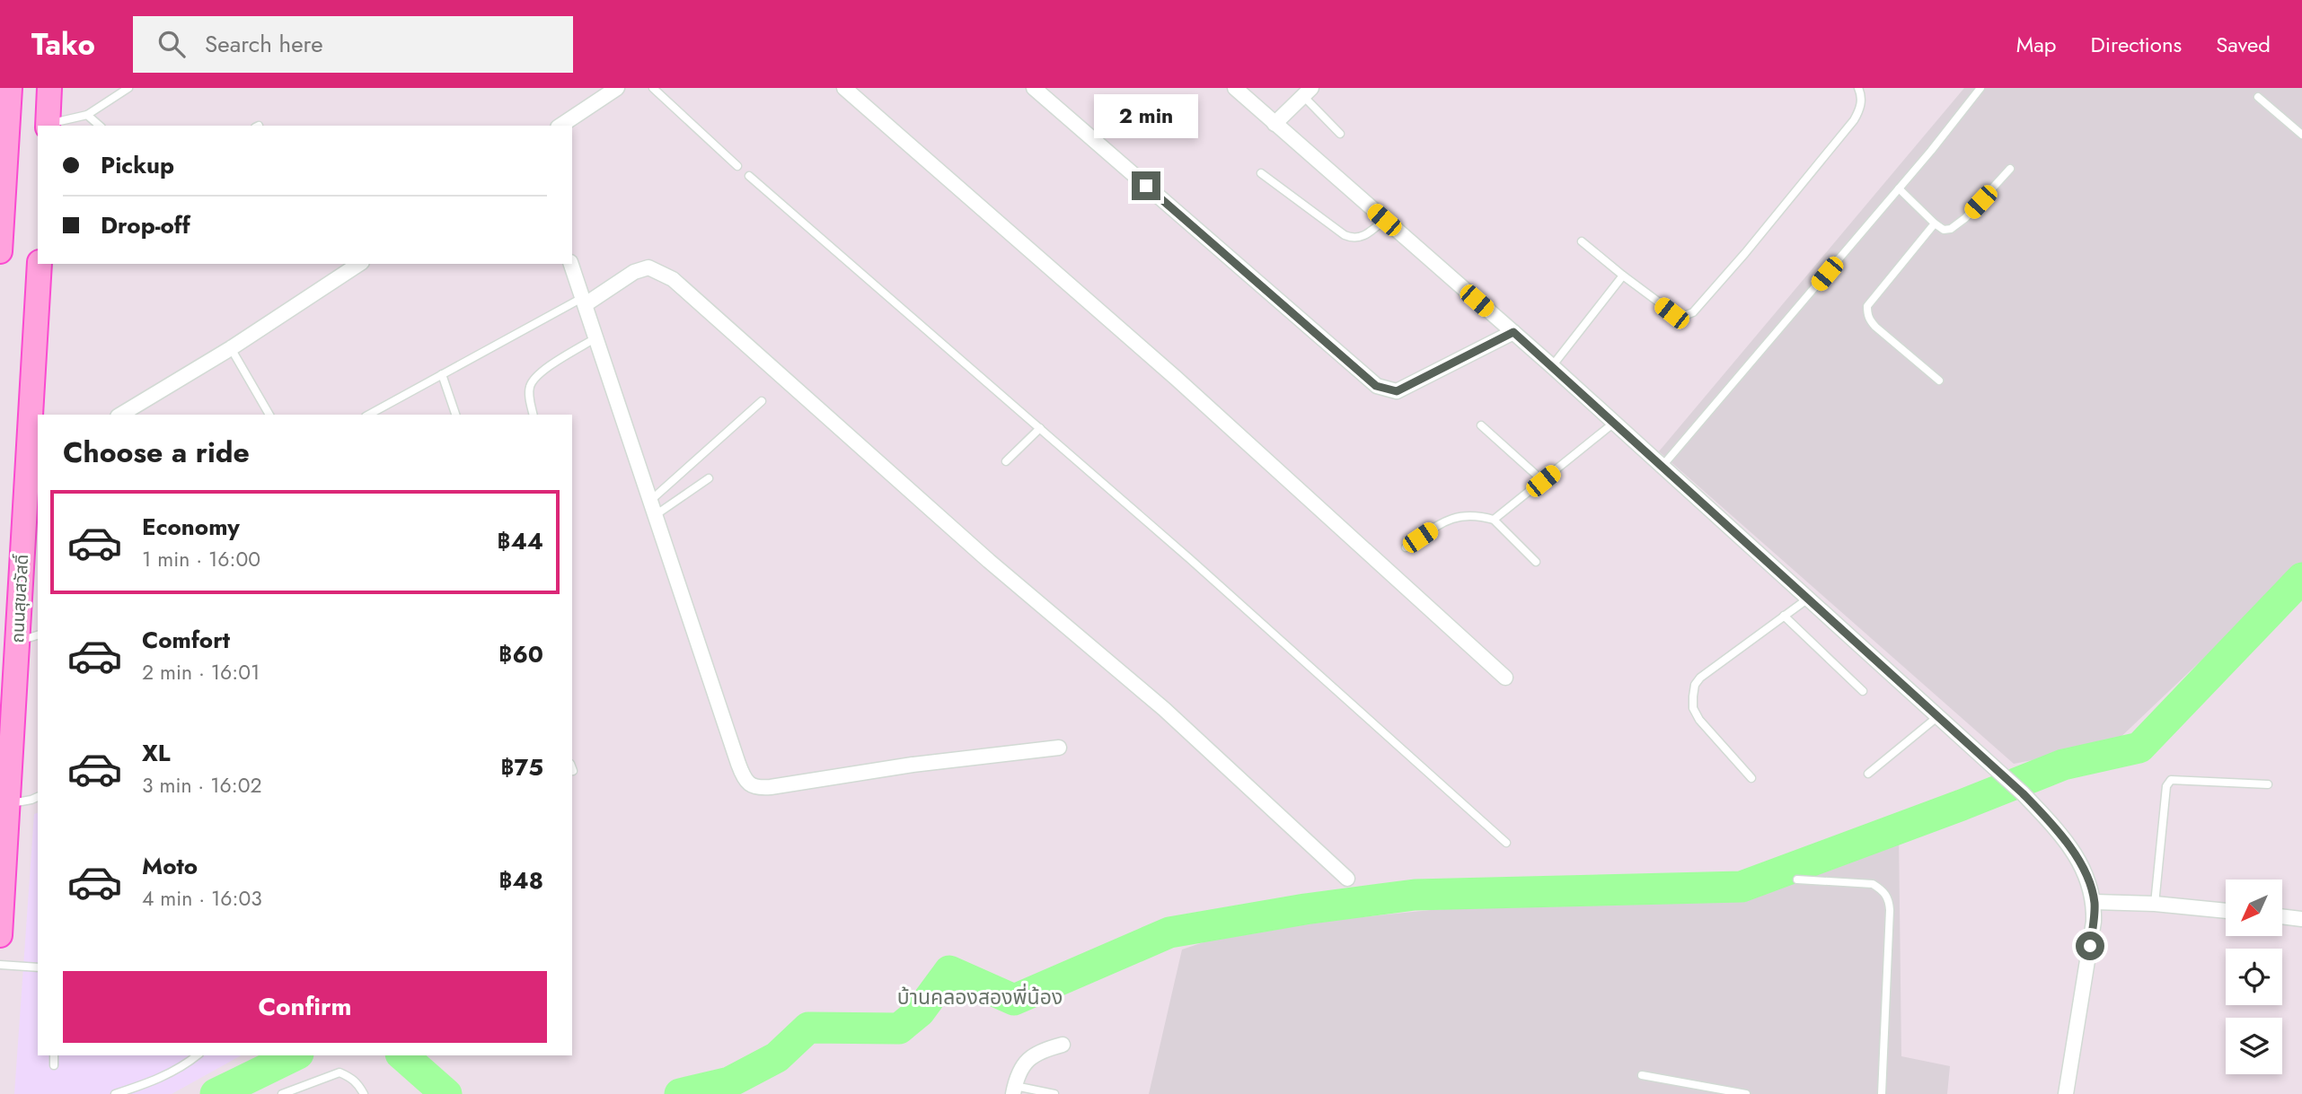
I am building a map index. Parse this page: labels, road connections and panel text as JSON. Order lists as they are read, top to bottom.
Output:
{
  "streets": {
    "main road": ["ถนนสุขสวัสดิ์"]
  },
  "districts": ["บ้านคลองสองพี่น้อง"],
  "north": "bottom left",
  "page": {
    "header": "Tako",
    "search": "Search here",
    "nav": ["Map", "Directions", "Saved"],
    "bubble": "2 min",
    "banner": ["Pickup", "Drop-off"],
    "heading": "Choose a ride",
    "list": [
      {
        "name": "Economy",
        "note": "1 min · 16:00",
        "value": "฿44"
      },
      {
        "name": "Comfort",
        "note": "2 min · 16:01",
        "value": "฿60"
      },
      {
        "name": "XL",
        "note": "3 min · 16:02",
        "value": "฿75"
      },
      {
        "name": "Moto",
        "note": "4 min · 16:03",
        "value": "฿48"
      }
    ],
    "buttons": "Confirm"
  }
}
